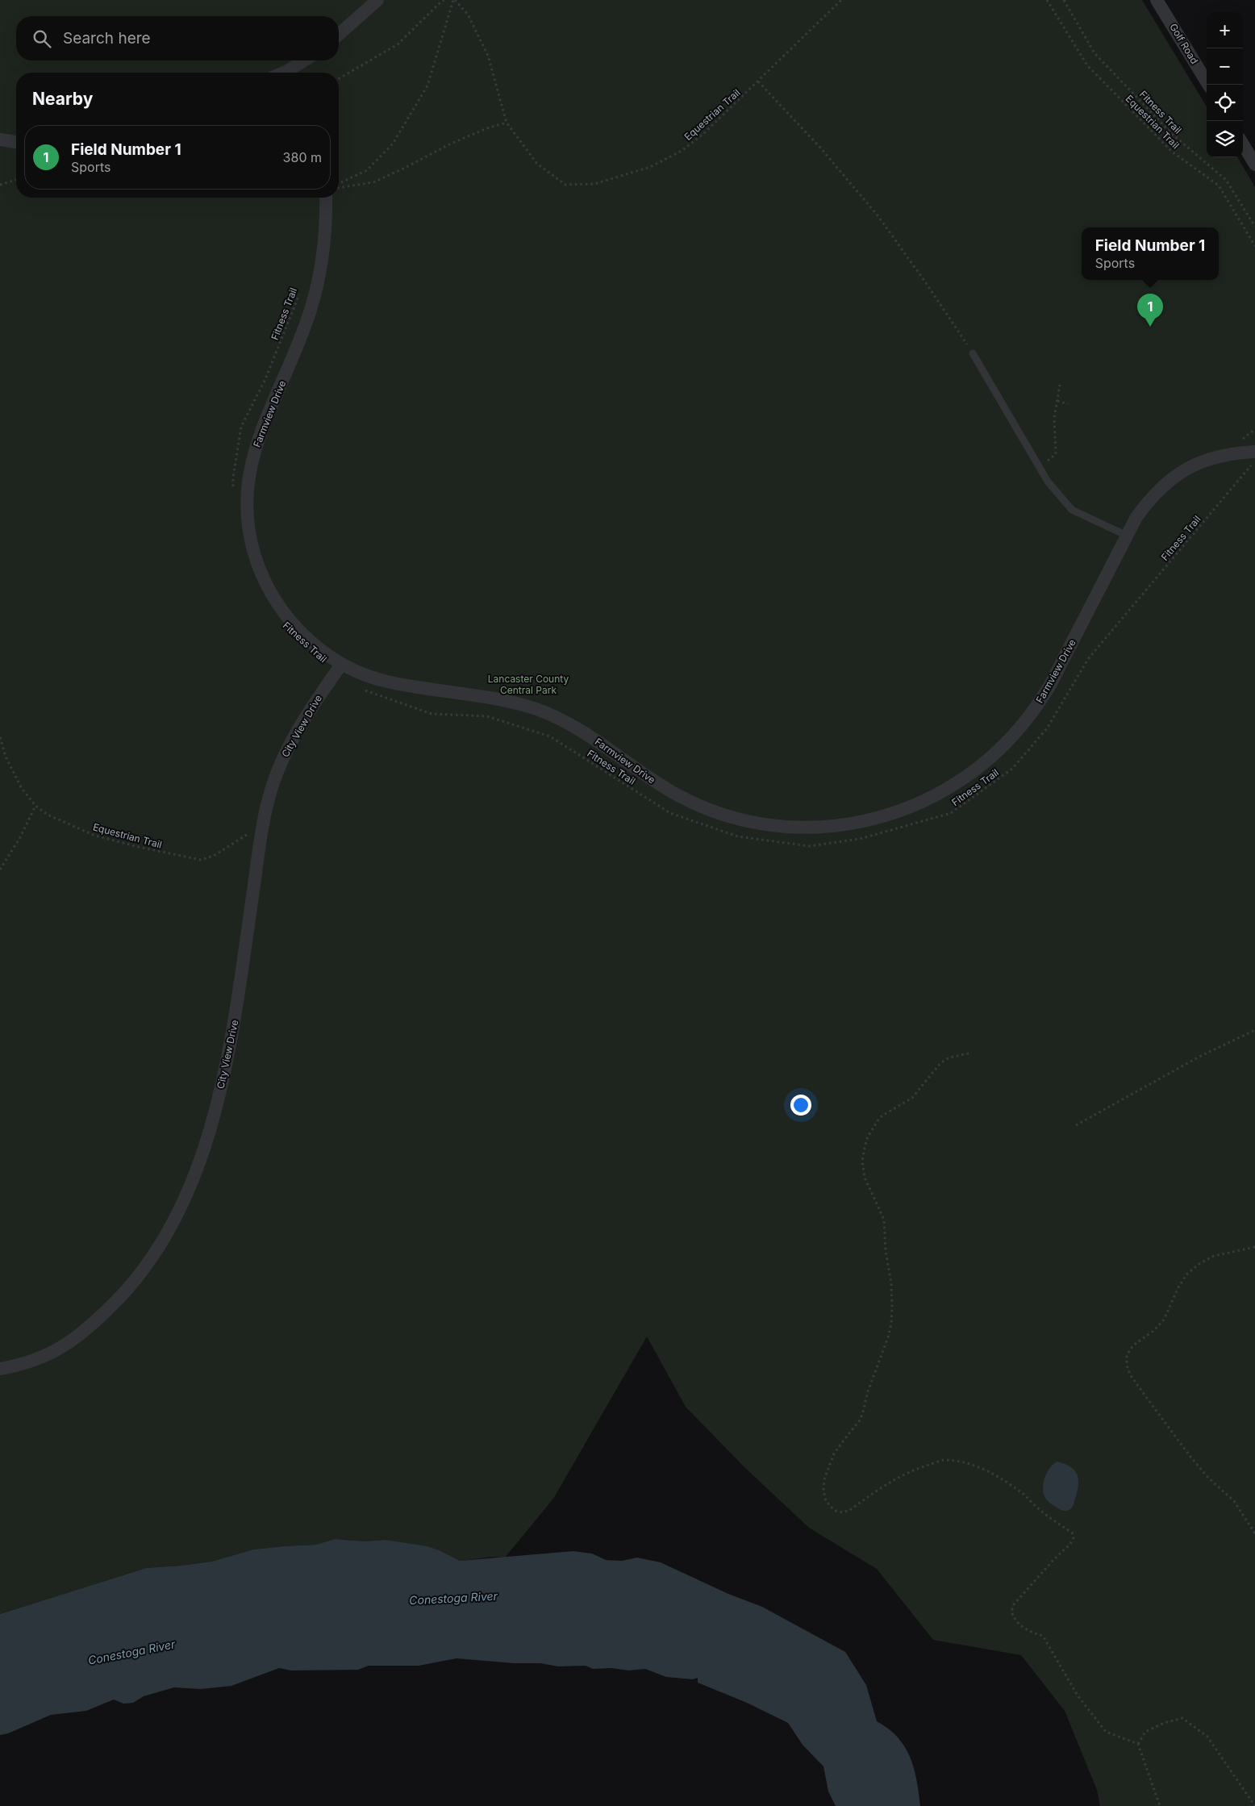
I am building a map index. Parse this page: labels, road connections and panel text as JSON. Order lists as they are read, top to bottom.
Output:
{
  "streets": {
    "street": ["Golf Road", "Farmview Drive", "City View Drive"],
    "path": ["Fitness Trail", "Equestrian Trail"]
  },
  "crossings": [
    ["Equestrian Trail", "City View Drive"],
    ["Farmview Drive", "City View Drive"]
  ],
  "water": ["Conestoga River"],
  "parks": ["Lancaster County Central Park"],
  "page": {
    "map_buttons": ["+", "−"],
    "search": "Search here",
    "heading": "Nearby",
    "list": [
      {
        "mark": "1",
        "name": "Field Number 1",
        "note": "Sports",
        "value": "380 m"
      }
    ],
    "popup": ["Field Number 1", "Sports"],
    "pins": "1"
  }
}
